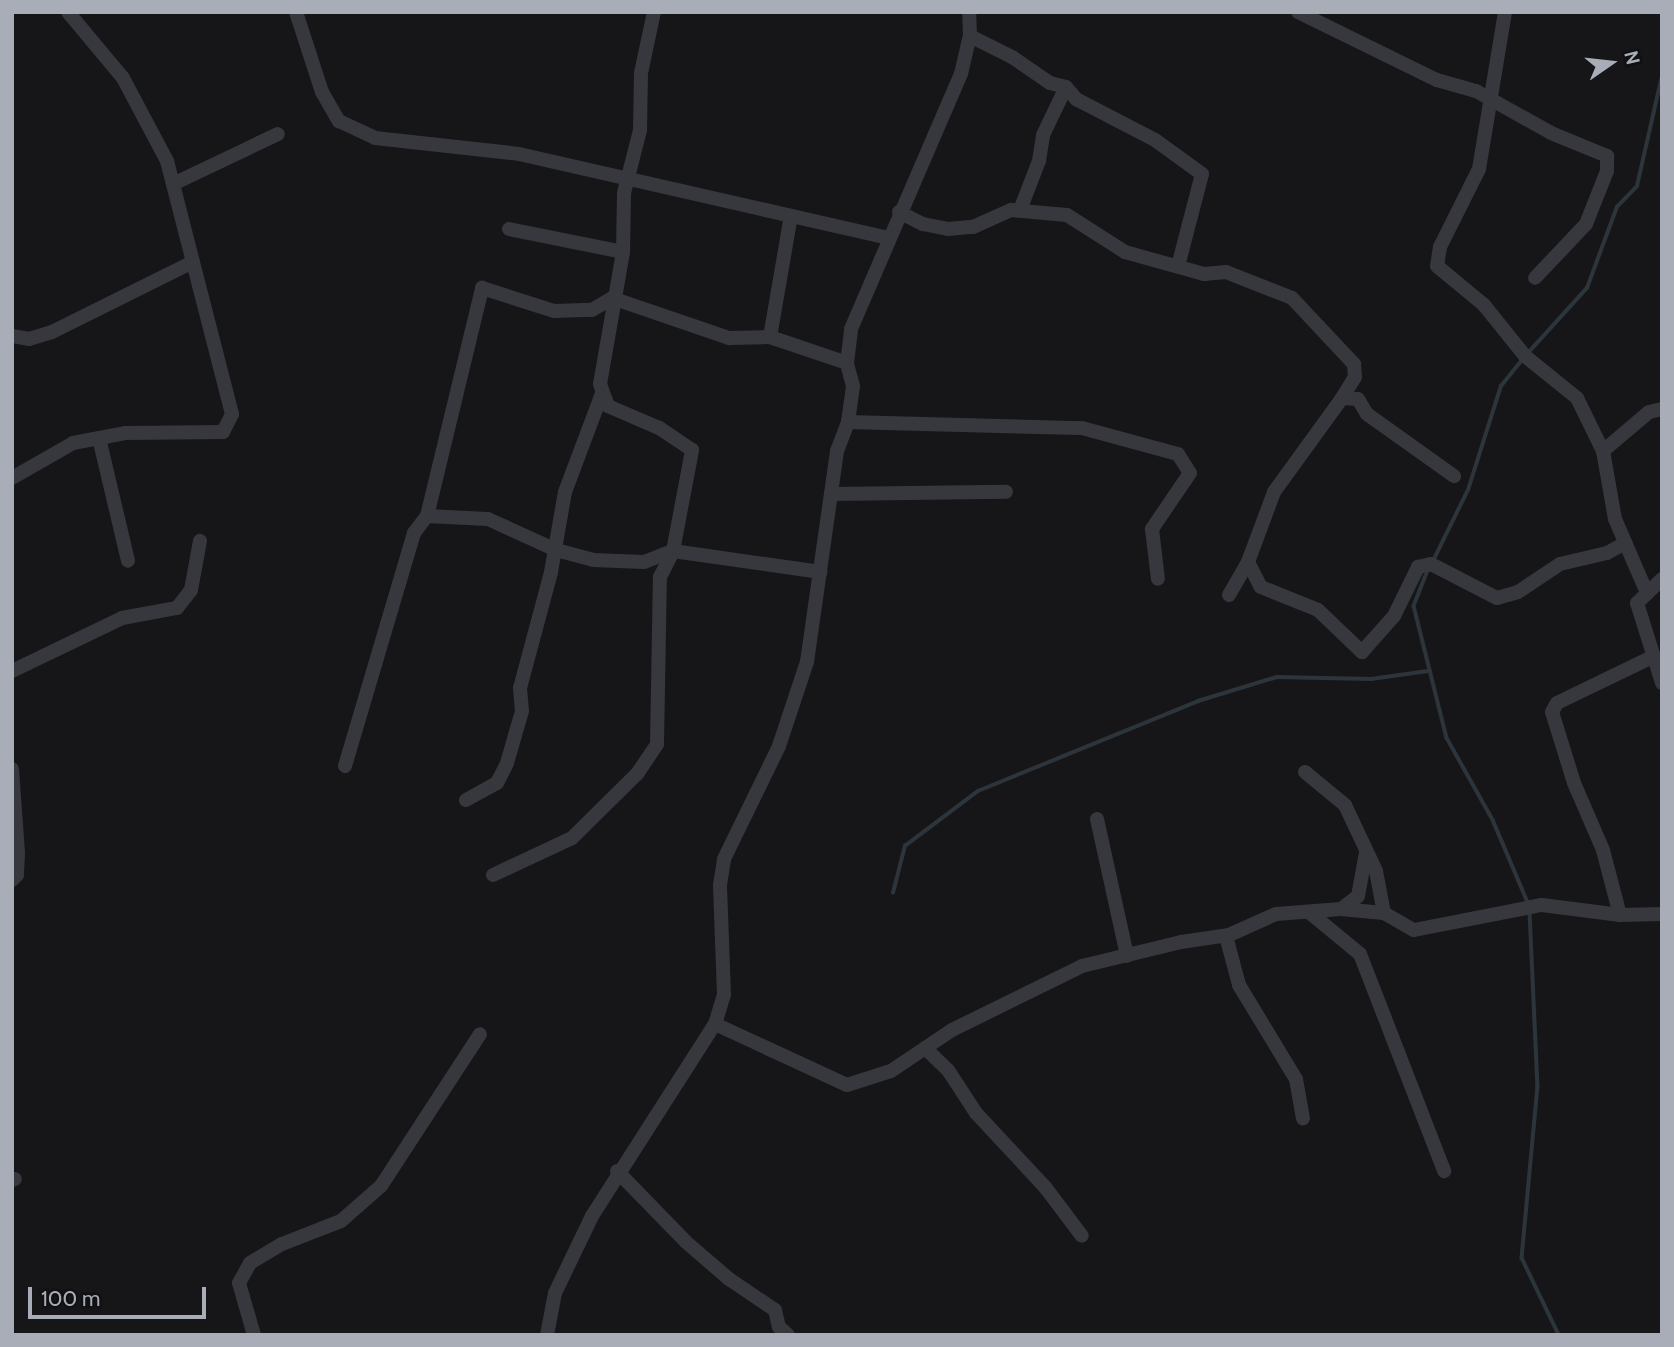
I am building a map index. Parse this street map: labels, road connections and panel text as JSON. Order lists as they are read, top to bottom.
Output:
{
  "scale_bar": "100 m",
  "north": "right"
}
